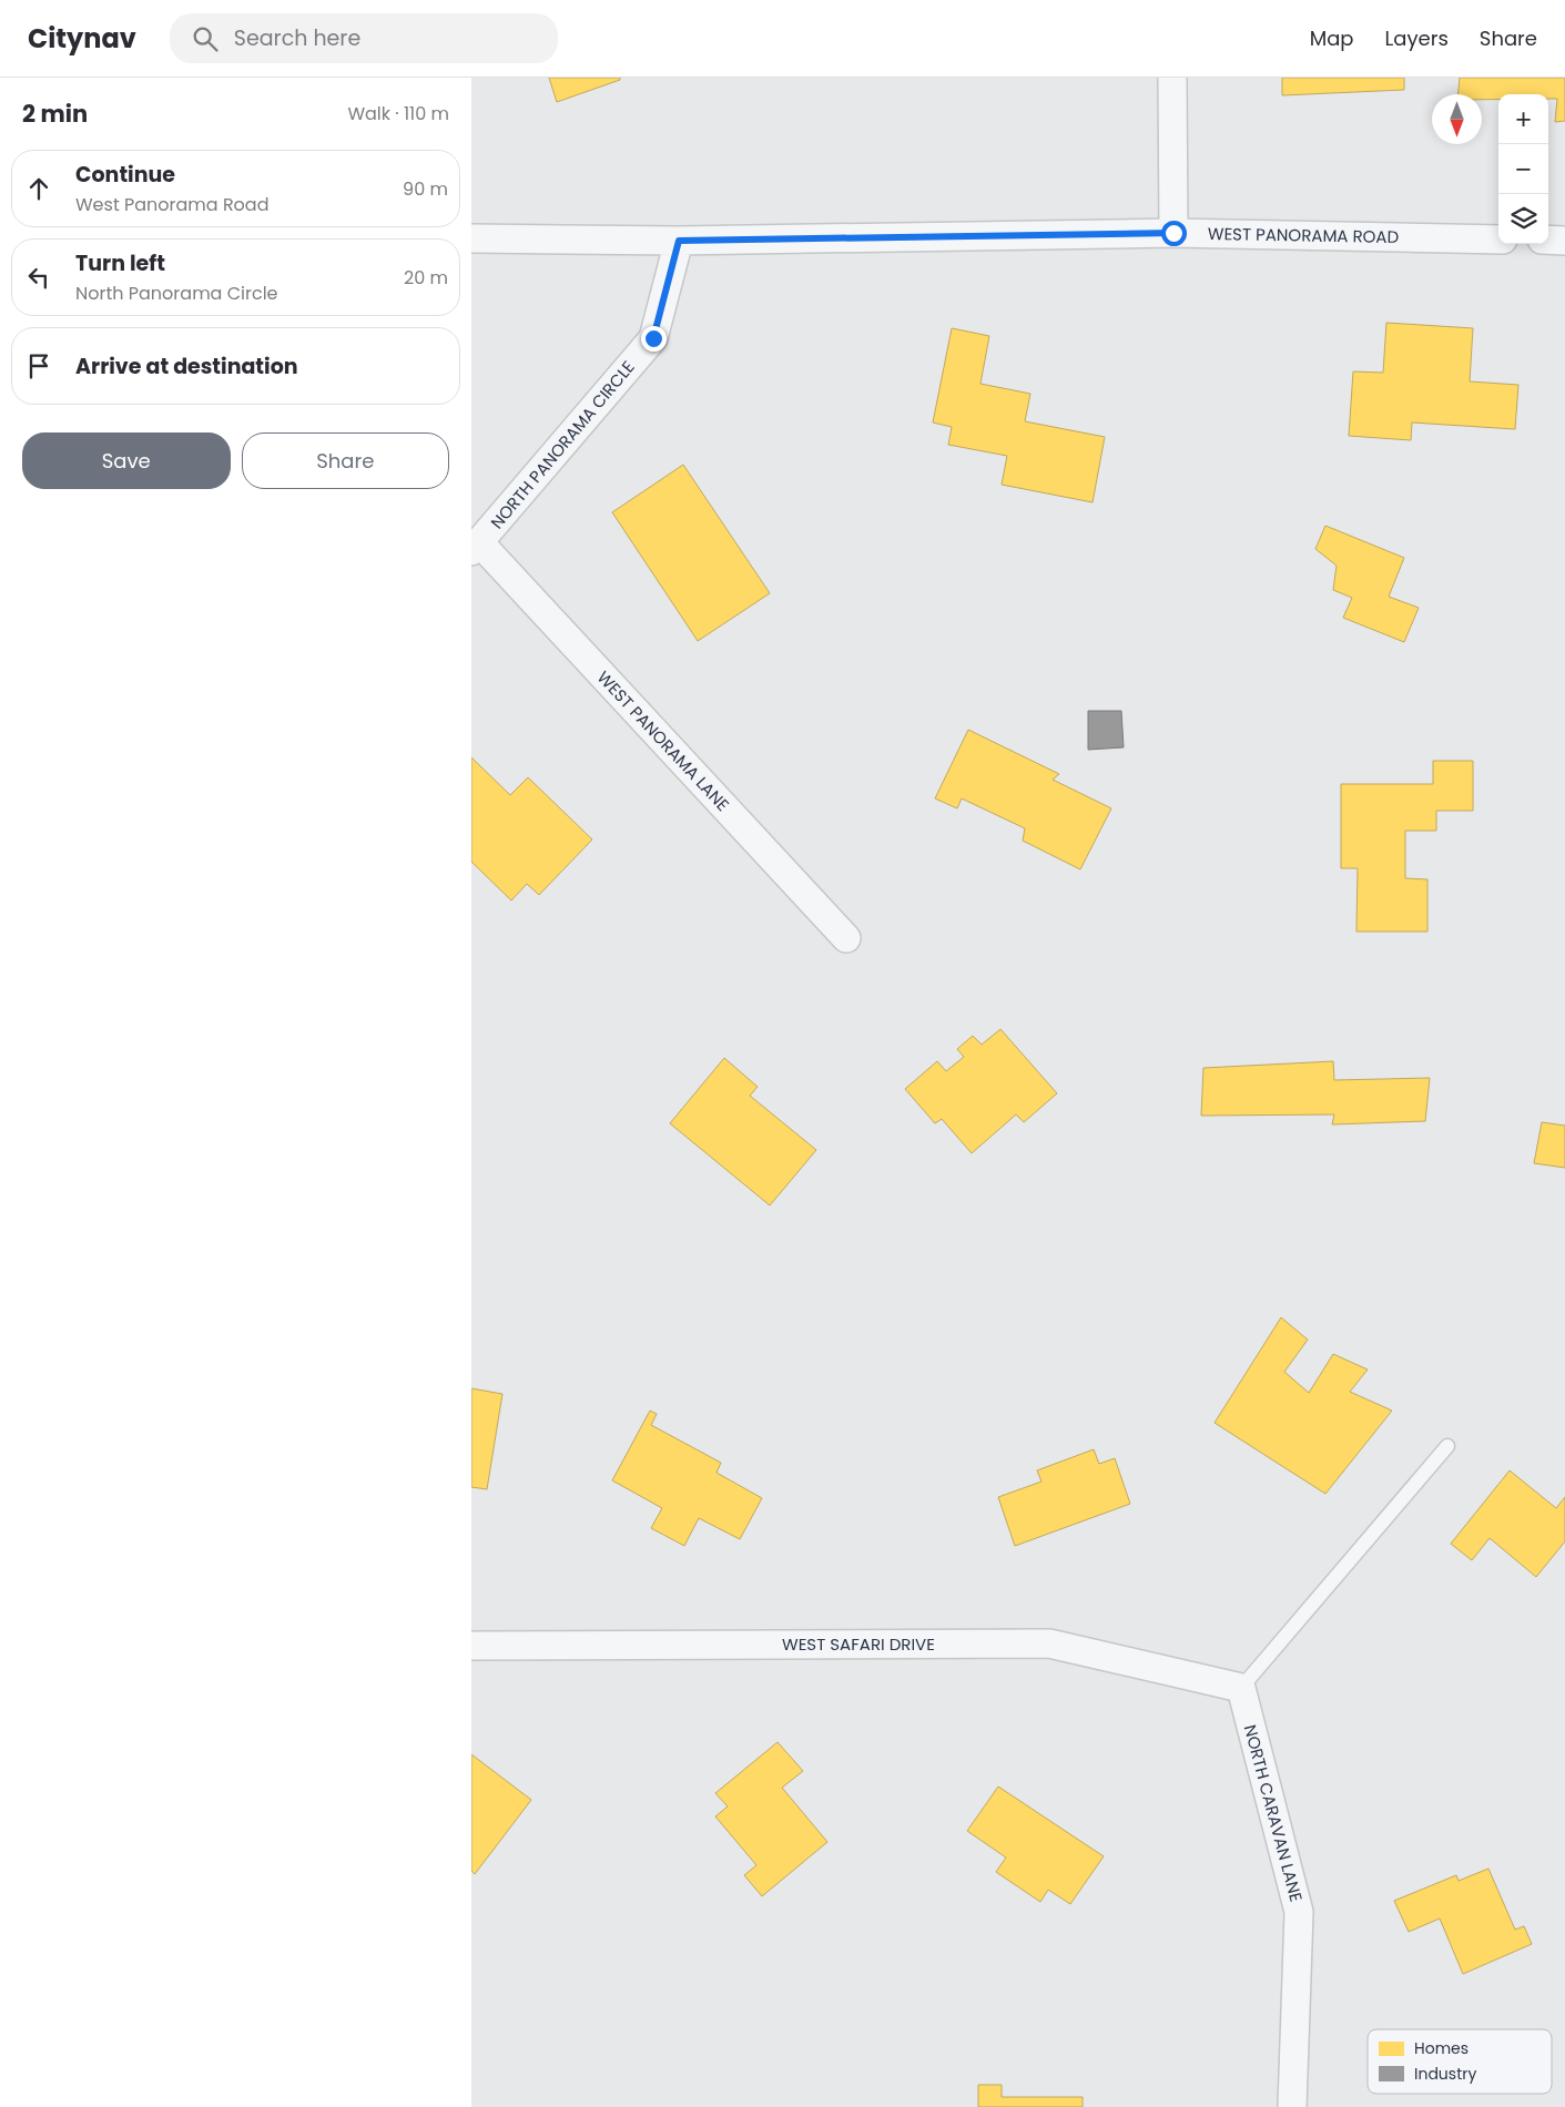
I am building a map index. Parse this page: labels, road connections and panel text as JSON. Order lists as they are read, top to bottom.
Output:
{
  "streets": {
    "street": [
      "WEST PANORAMA ROAD",
      "NORTH PANORAMA CIRCLE",
      "WEST PANORAMA LANE",
      "WEST SAFARI DRIVE",
      "NORTH CARAVAN LANE"
    ]
  },
  "crossings": [
    ["WEST PANORAMA ROAD", "NORTH PANORAMA CIRCLE"],
    ["NORTH PANORAMA CIRCLE", "WEST PANORAMA LANE"],
    ["WEST SAFARI DRIVE", "NORTH CARAVAN LANE"]
  ],
  "legend": ["Homes", "Industry"],
  "north": "bottom",
  "page": {
    "header": "Citynav",
    "search": "Search here",
    "nav": ["Map", "Layers", "Share"],
    "heading": ["2 min", "Walk · 110 m"],
    "map_buttons": ["+", "−"],
    "list": [
      ["Continue", "West Panorama Road", "90 m"],
      ["Turn left", "North Panorama Circle", "20 m"],
      "Arrive at destination"
    ],
    "buttons": ["Save", "Share"]
  }
}
